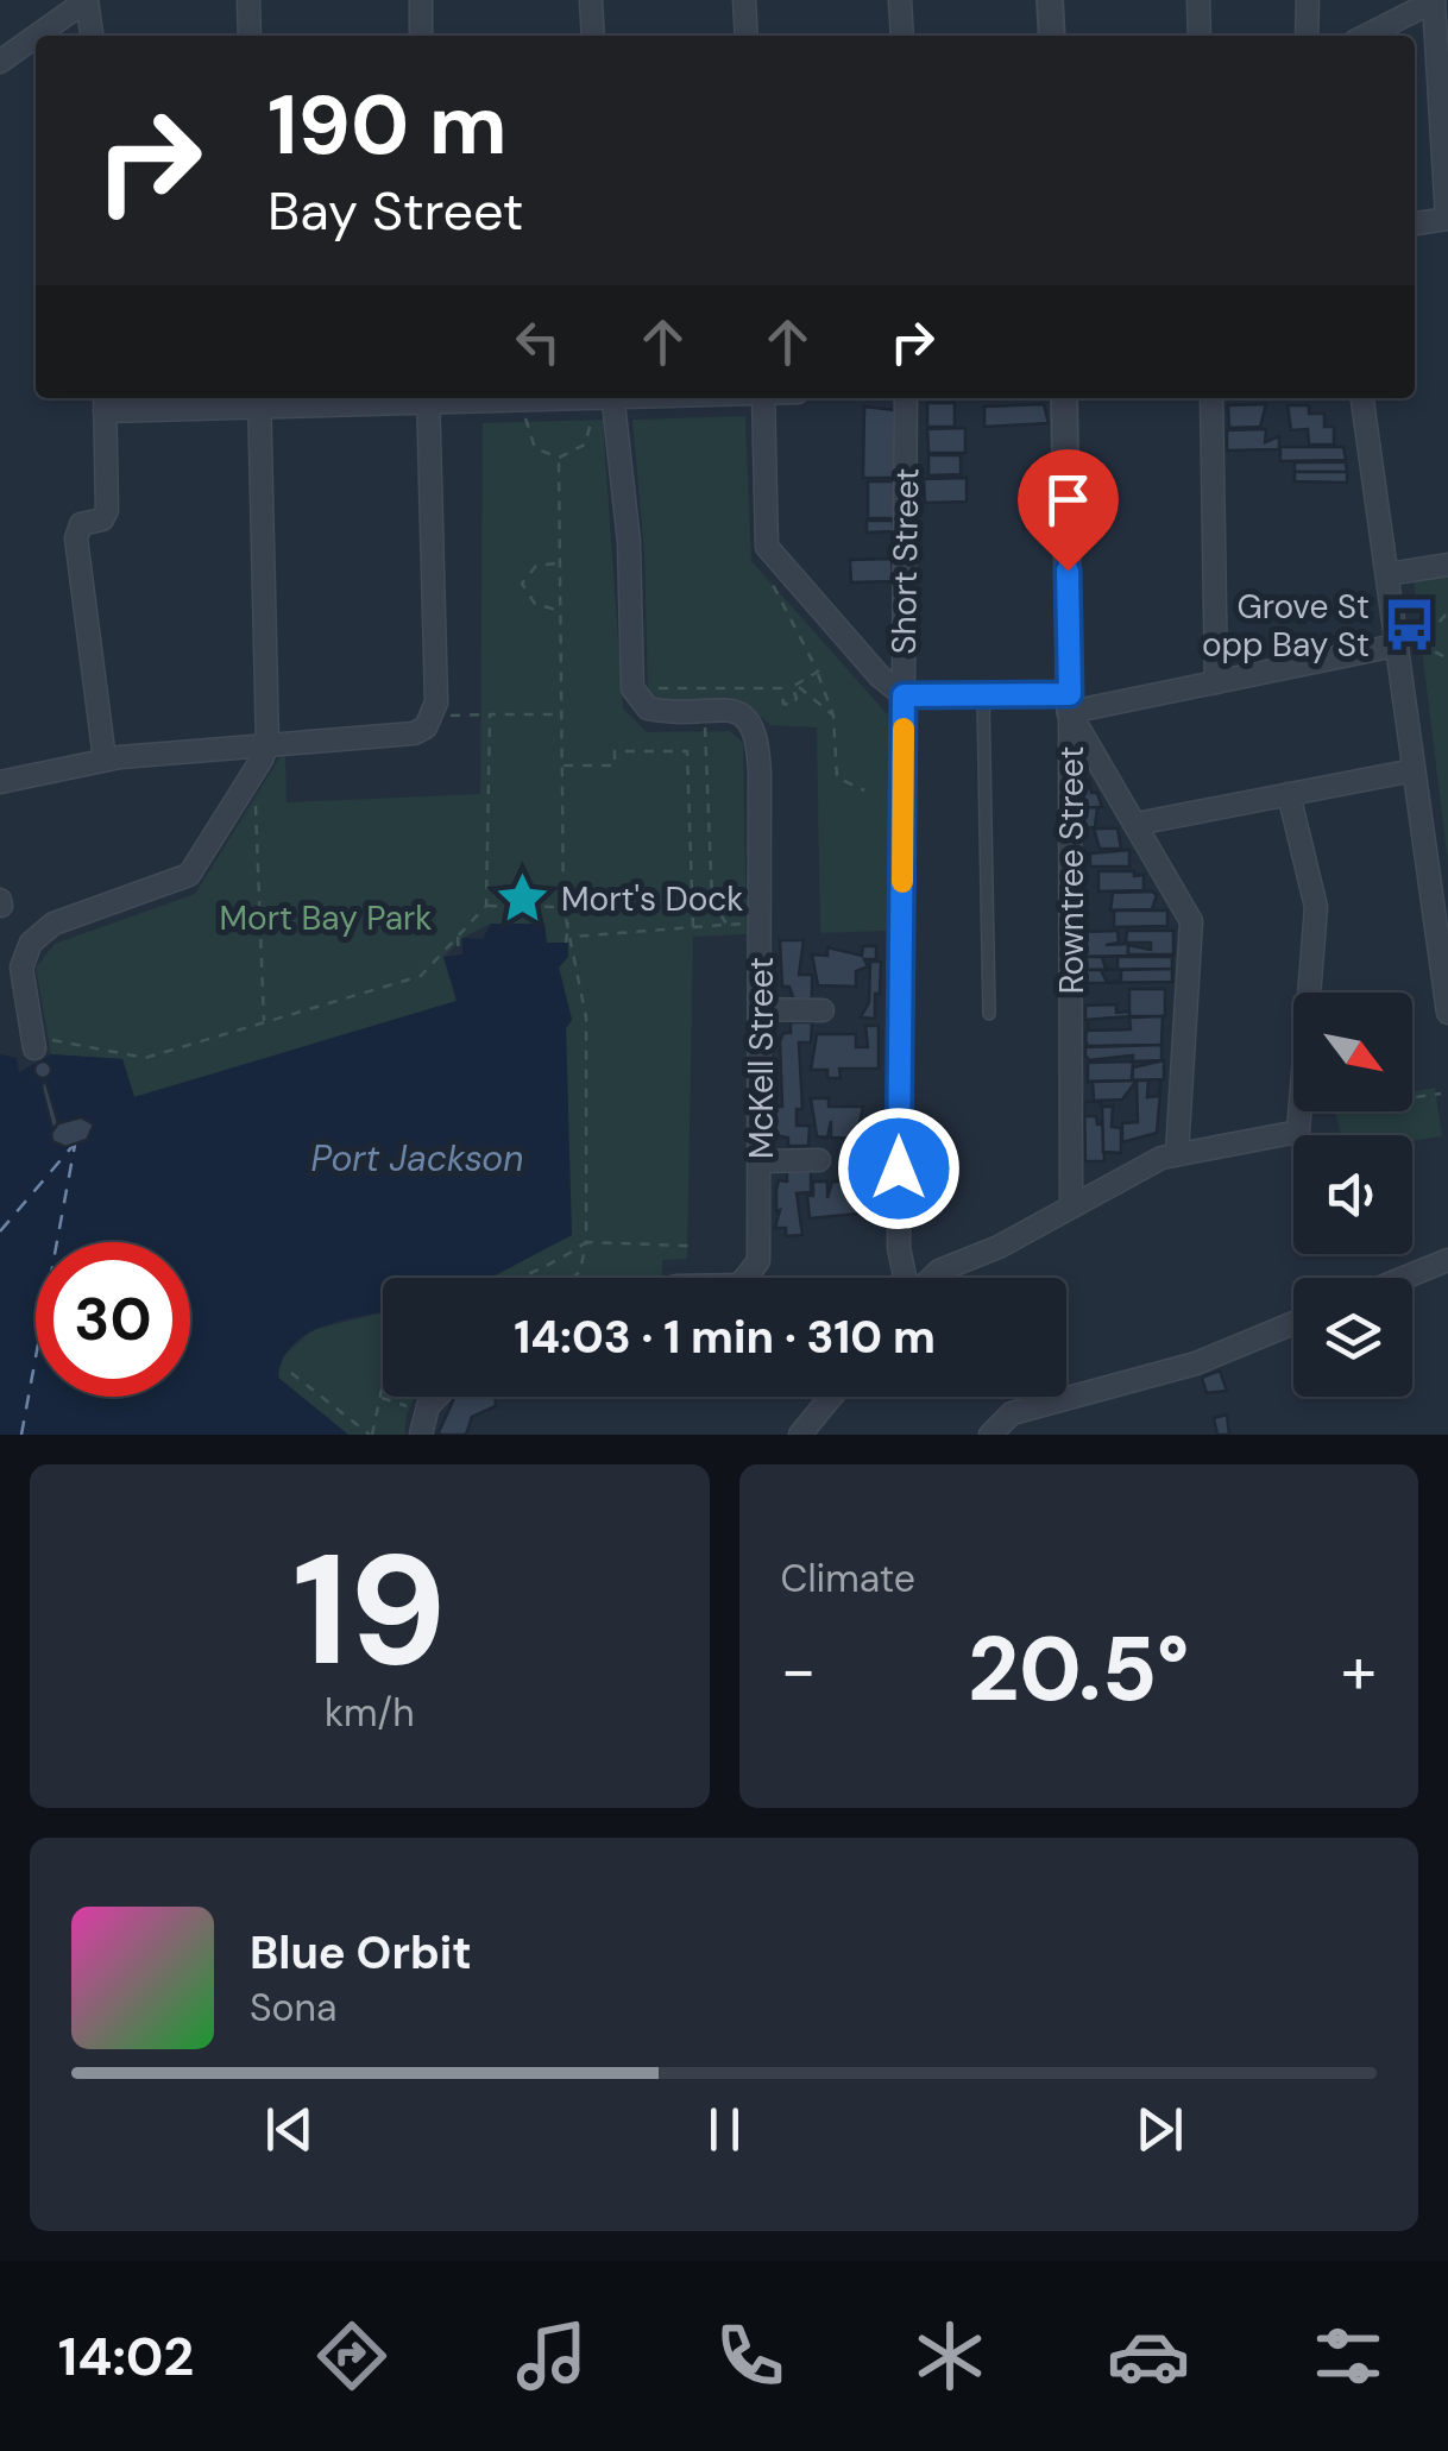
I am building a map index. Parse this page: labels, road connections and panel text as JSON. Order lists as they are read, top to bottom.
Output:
{
  "streets": {
    "street": ["Short Street", "Rowntree Street", "McKell Street"]
  },
  "water": ["Port Jackson"],
  "parks": ["Mort Bay Park"],
  "places": {
    "bus stop": ["Grove St opp Bay St"],
    "place": ["Mort's Dock"]
  },
  "north": "bottom right",
  "page": {
    "turn": ["190 m", "Bay Street"],
    "limit": "30",
    "trip": "14:03 · 1 min · 310 m",
    "tile": [
      ["19", "km/h"],
      "Climate"
    ],
    "heat": ["−", "20.5°", "+"],
    "song": ["Blue Orbit", "Sona"],
    "tabs": "14:02"
  }
}
